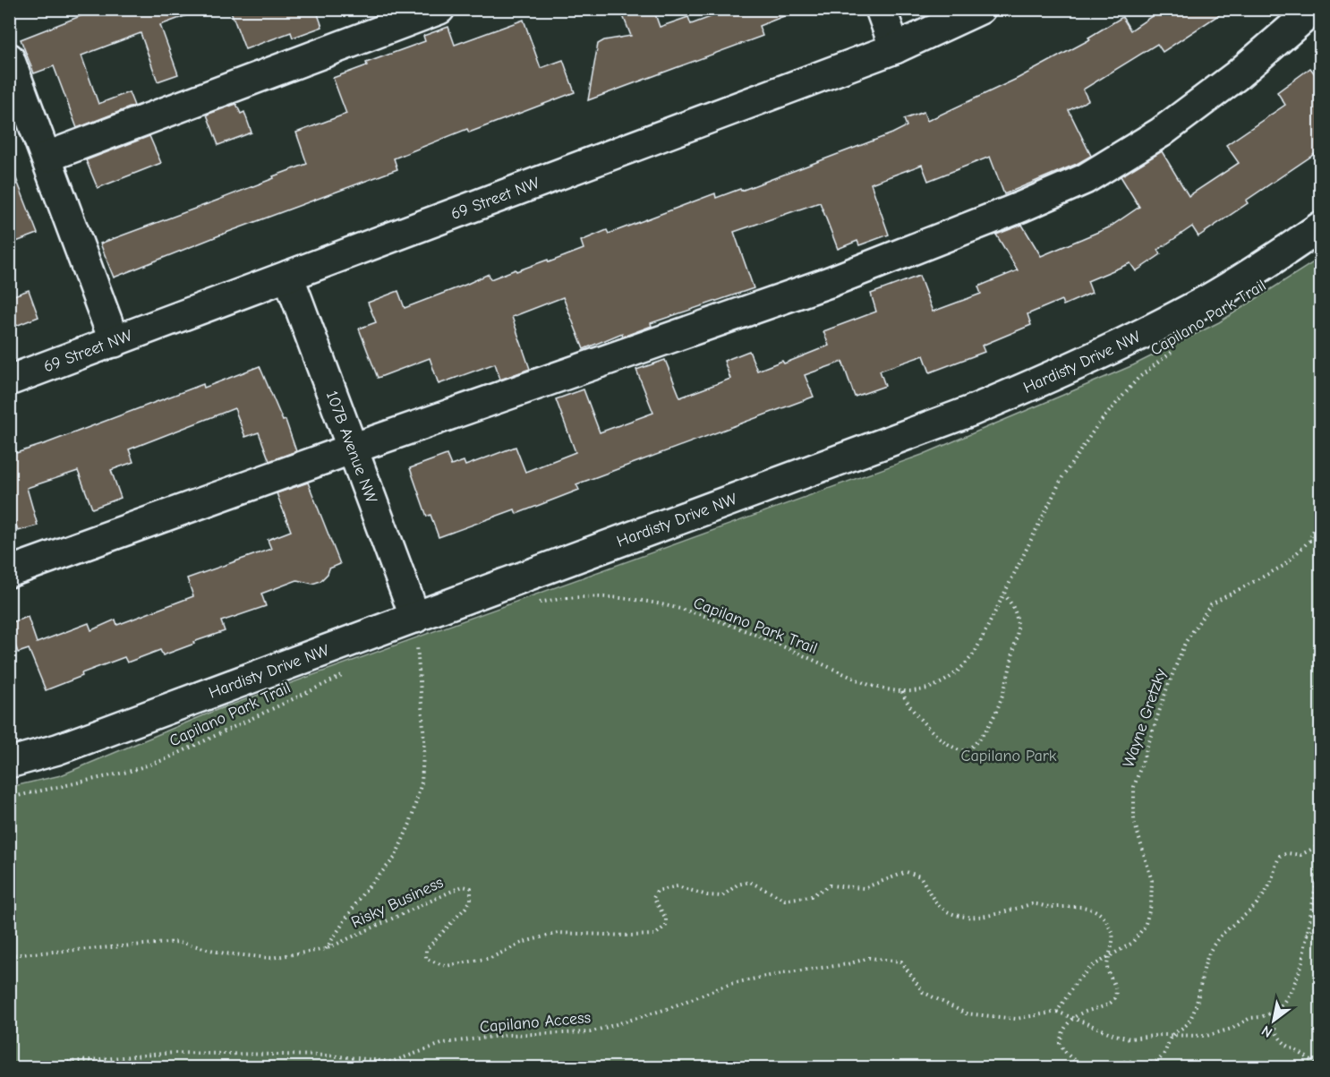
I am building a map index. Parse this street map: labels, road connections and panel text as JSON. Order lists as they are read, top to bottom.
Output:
{
  "streets": {
    "street": ["69 Street NW", "Hardisty Drive NW", "107B Avenue NW"],
    "path": [
      "Capilano Park Trail",
      "Wayne Gretzky",
      "Risky Business",
      "Capilano Access"
    ]
  },
  "crossings": [
    ["69 Street NW", "107B Avenue NW"],
    ["Hardisty Drive NW", "107B Avenue NW"],
    ["Wayne Gretzky", "Risky Business"]
  ],
  "parks": ["Capilano Park"],
  "north": "bottom left"
}
